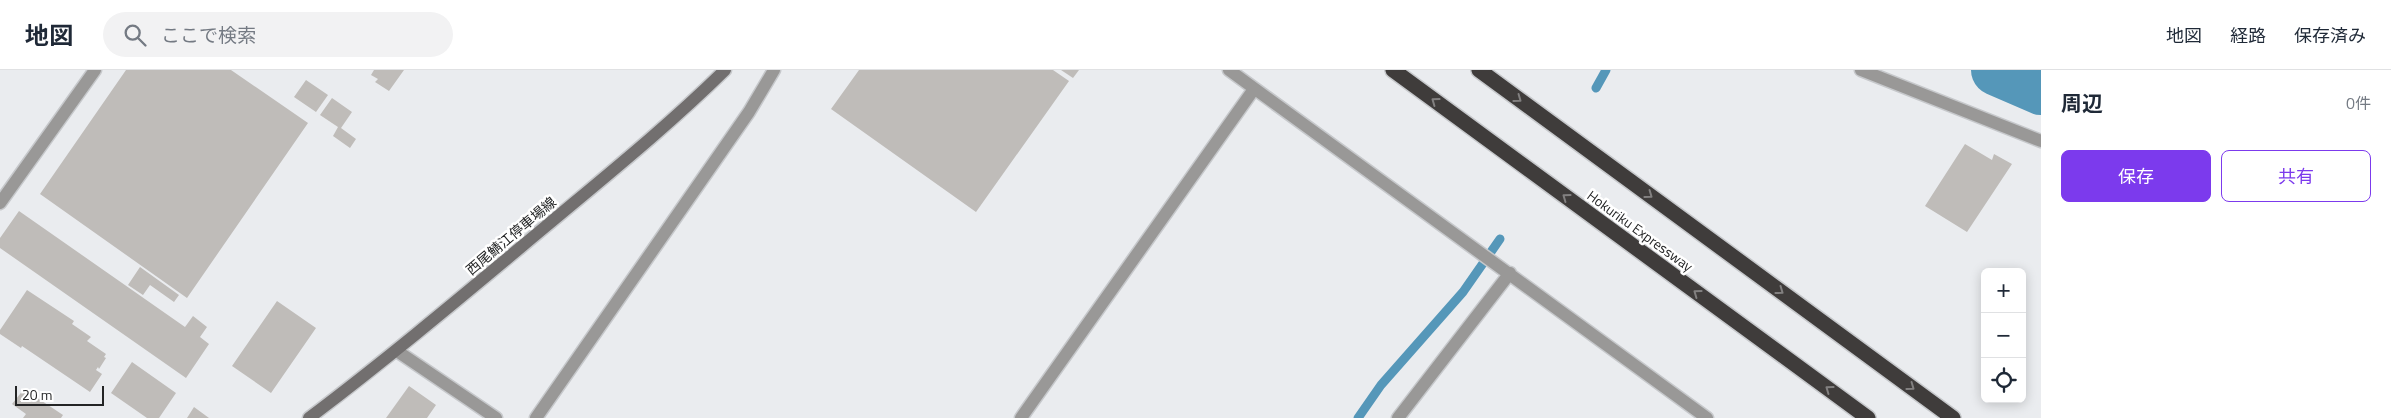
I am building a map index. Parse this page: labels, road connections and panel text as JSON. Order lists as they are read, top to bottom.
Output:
{
  "streets": {
    "highway": ["Hokuriku Expressway"],
    "main road": ["西尾鯖江停車場線"]
  },
  "scale_bar": "20 m",
  "page": {
    "header": "地図",
    "search": "ここで検索",
    "nav": ["地図", "経路", "保存済み"],
    "heading": ["周辺", "0件"],
    "buttons": ["保存", "共有"],
    "map_buttons": ["+", "−"],
    "scale": "20 m"
  }
}
